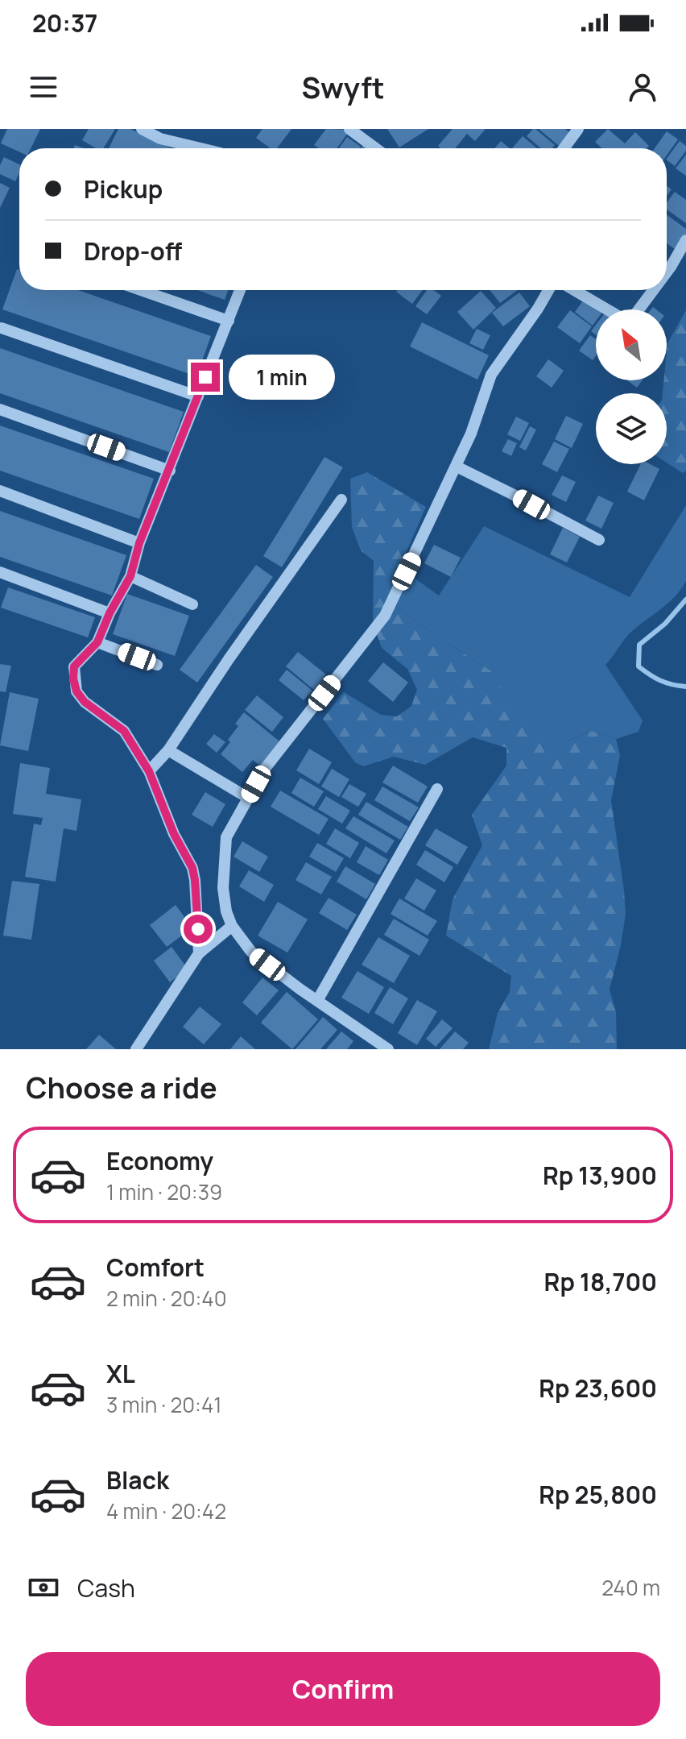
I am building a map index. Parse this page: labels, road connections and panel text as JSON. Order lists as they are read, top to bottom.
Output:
{
  "north": "top left",
  "page": {
    "status": "20:37",
    "header": "Swyft",
    "banner": ["Pickup", "Drop-off"],
    "bubble": "1 min",
    "heading": "Choose a ride",
    "list": [
      {
        "name": "Economy",
        "note": "1 min · 20:39",
        "value": "Rp 13,900"
      },
      {
        "name": "Comfort",
        "note": "2 min · 20:40",
        "value": "Rp 18,700"
      },
      {
        "name": "XL",
        "note": "3 min · 20:41",
        "value": "Rp 23,600"
      },
      {
        "name": "Black",
        "note": "4 min · 20:42",
        "value": "Rp 25,800"
      }
    ],
    "pay": ["Cash", "240 m"],
    "buttons": "Confirm"
  }
}
